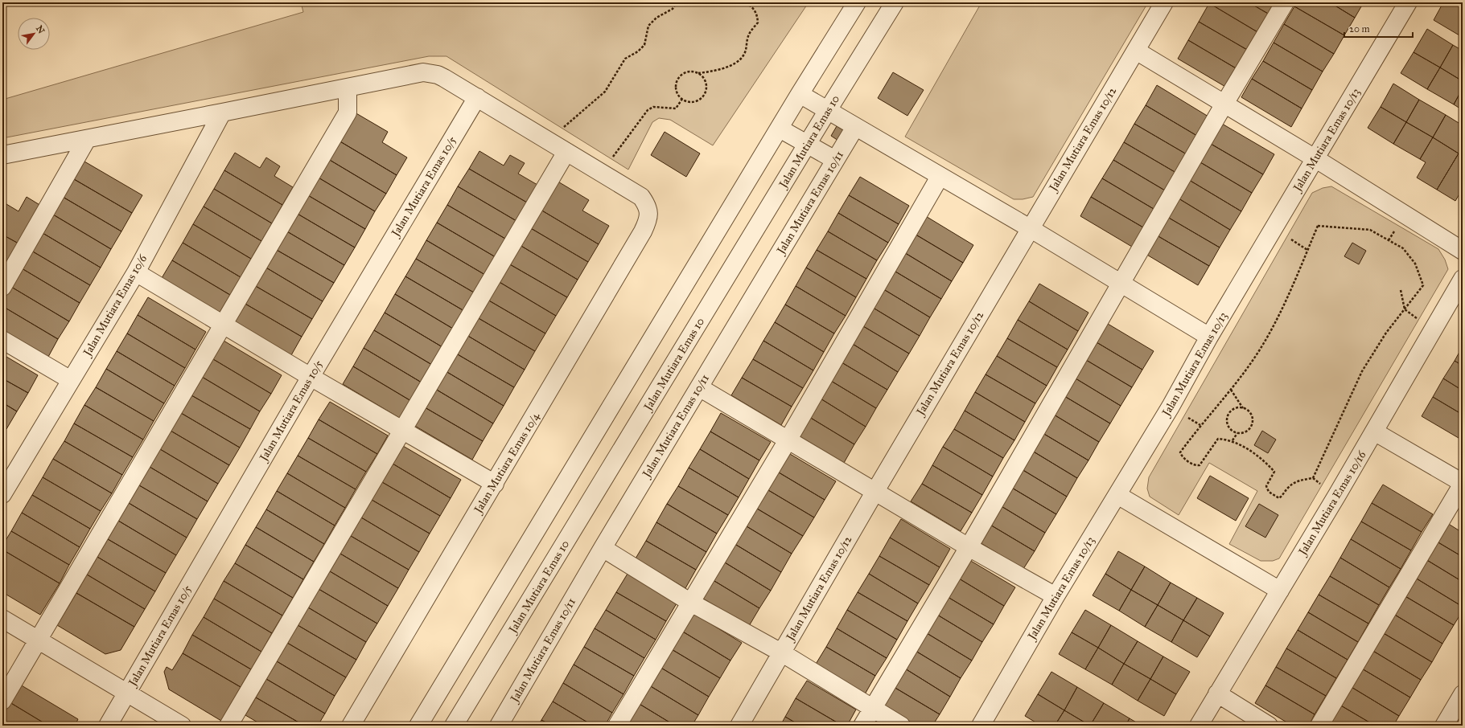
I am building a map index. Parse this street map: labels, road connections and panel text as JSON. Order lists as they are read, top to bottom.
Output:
{
  "streets": {
    "street": [
      "Jalan Mutiara Emas 10/12",
      "Jalan Mutiara Emas 10/13",
      "Jalan Mutiara Emas 10",
      "Jalan Mutiara Emas 10/5",
      "Jalan Mutiara Emas 10/11",
      "Jalan Mutiara Emas 10/6",
      "Jalan Mutiara Emas 10/4",
      "Jalan Mutiara Emas 10/16"
    ]
  },
  "scale_bar": "20 m",
  "north": "top right"
}
